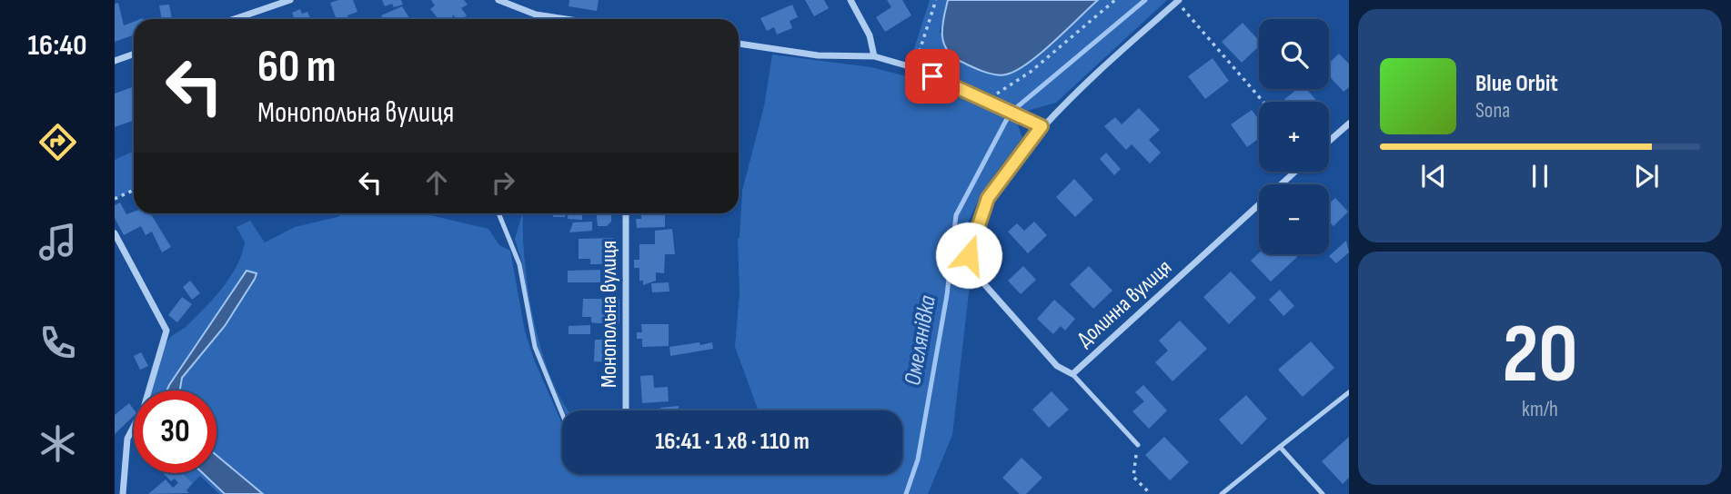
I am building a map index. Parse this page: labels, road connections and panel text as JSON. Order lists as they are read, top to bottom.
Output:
{
  "streets": {
    "street": ["Долинна вулиця", "Монопольна вулиця"]
  },
  "water": ["Омелянівка"],
  "page": {
    "tabs": "16:40",
    "map_buttons": ["+", "−"],
    "turn": ["60 m", "Монопольна вулиця"],
    "song": ["Blue Orbit", "Sona"],
    "tile": ["20", "km/h"],
    "limit": "30",
    "trip": "16:41 · 1 хв · 110 m"
  }
}
